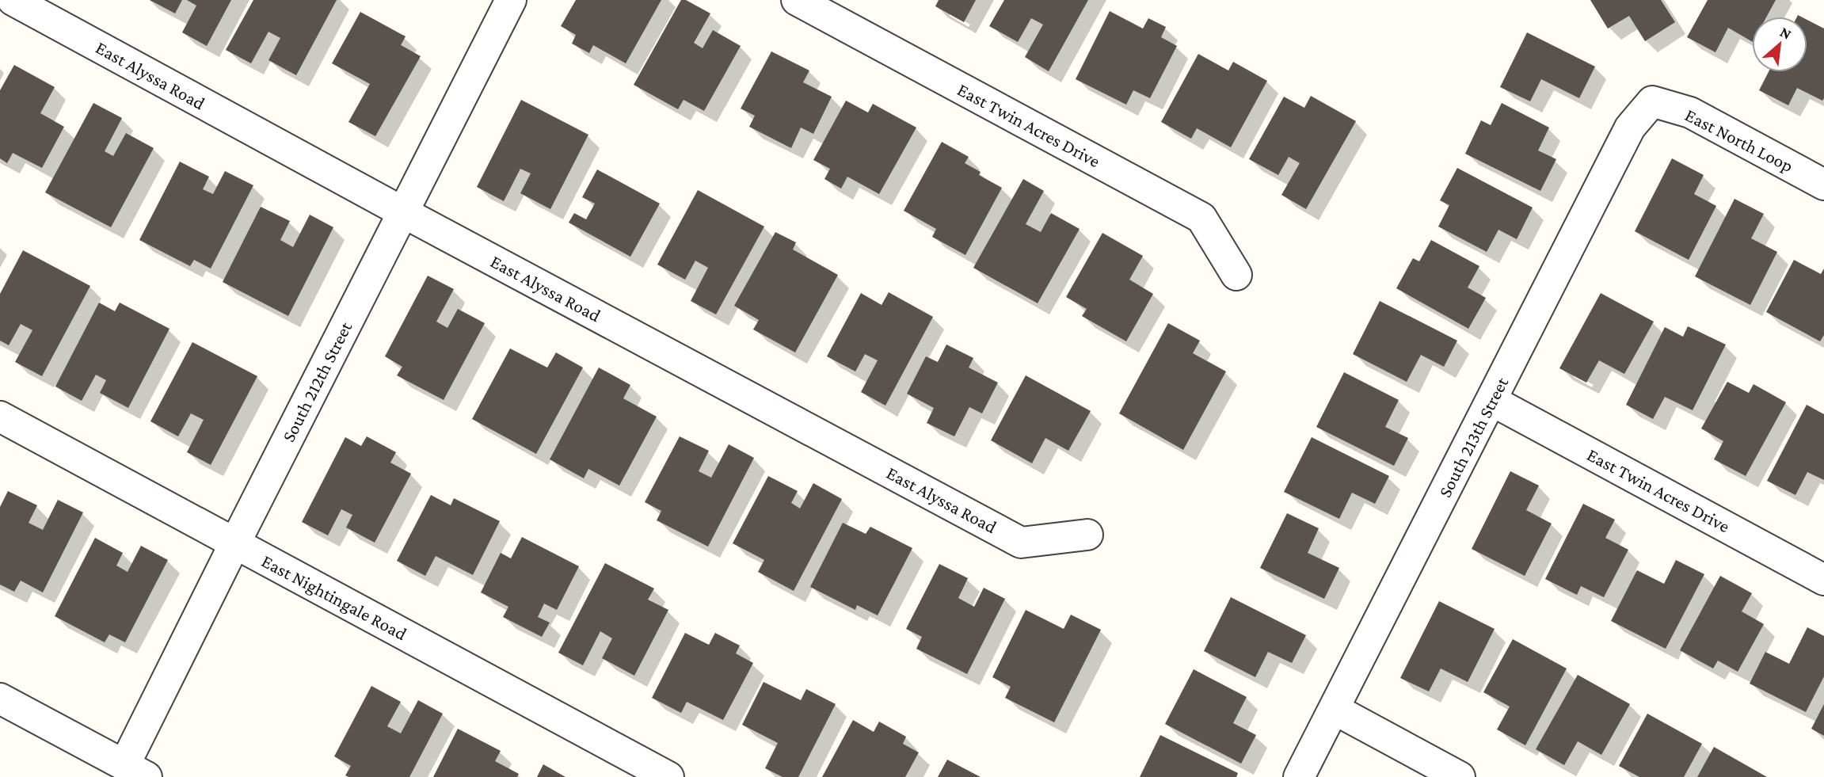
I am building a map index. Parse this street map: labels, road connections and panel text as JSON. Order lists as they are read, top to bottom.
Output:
{
  "streets": {
    "street": [
      "East Alyssa Road",
      "East Twin Acres Drive",
      "East North Loop",
      "South 212th Street",
      "South 213th Street",
      "East Nightingale Road"
    ]
  },
  "crossings": [
    ["East Alyssa Road", "South 212th Street"],
    ["East Twin Acres Drive", "South 213th Street"],
    ["East North Loop", "South 213th Street"],
    ["South 212th Street", "East Nightingale Road"]
  ],
  "north": "top right"
}
